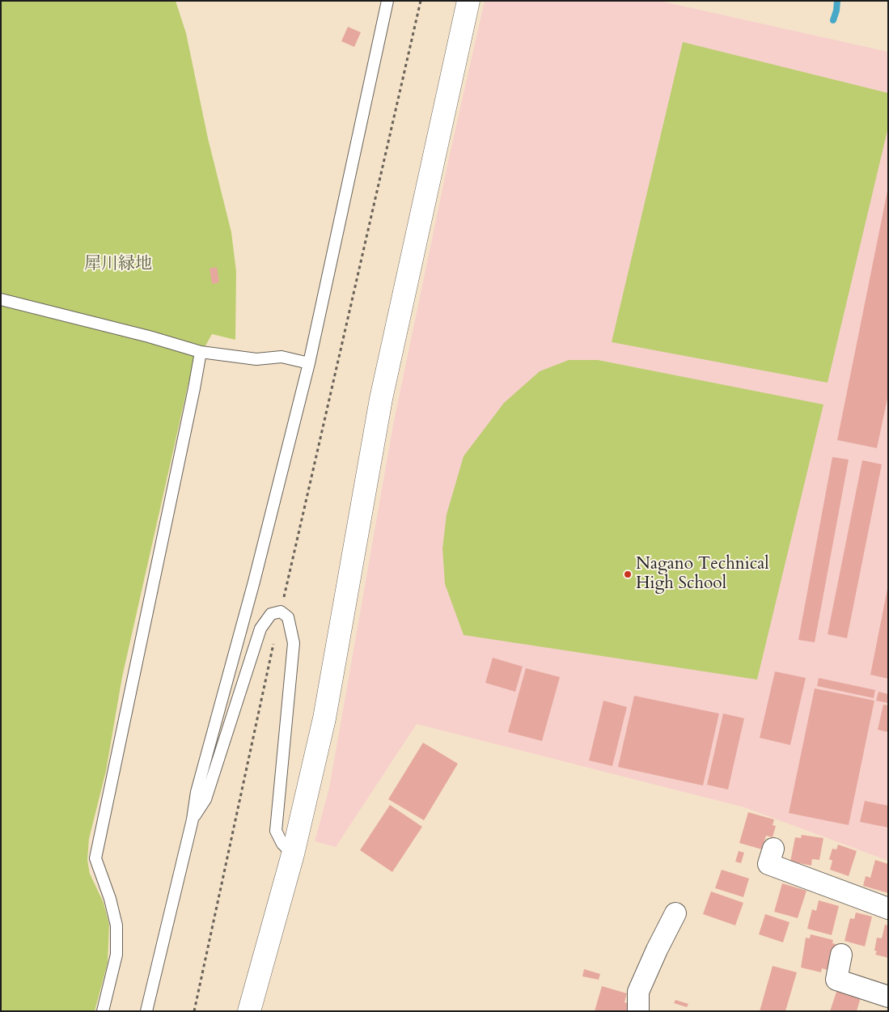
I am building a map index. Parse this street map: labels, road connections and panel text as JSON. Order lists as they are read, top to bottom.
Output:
{
  "parks": ["犀川緑地"],
  "places": ["Nagano Technical High School"]
}
